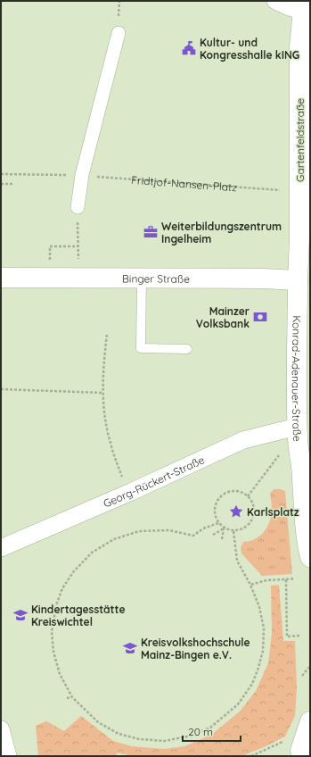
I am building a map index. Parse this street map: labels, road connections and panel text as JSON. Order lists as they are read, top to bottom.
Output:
{
  "streets": {
    "main road": ["Gartenfeldstraße", "Binger Straße", "Konrad-Adenauer-Straße"],
    "street": ["Georg-Rückert-Straße"],
    "path": ["Fridtjof-Nansen-Platz"]
  },
  "crossings": [
    ["Gartenfeldstraße", "Binger Straße"],
    ["Gartenfeldstraße", "Konrad-Adenauer-Straße"],
    ["Binger Straße", "Konrad-Adenauer-Straße"],
    ["Konrad-Adenauer-Straße", "Georg-Rückert-Straße"]
  ],
  "places": {
    "public building": ["Kultur- und Kongresshalle kING"],
    "office": ["Weiterbildungszentrum Ingelheim"],
    "bank": ["Mainzer Volksbank"],
    "place": ["Karlsplatz"],
    "school or university": ["Kindertagesstätte Kreiswichtel", "Kreisvolkshochschule Mainz-Bingen e.V."]
  },
  "scale_bar": "20 m"
}
